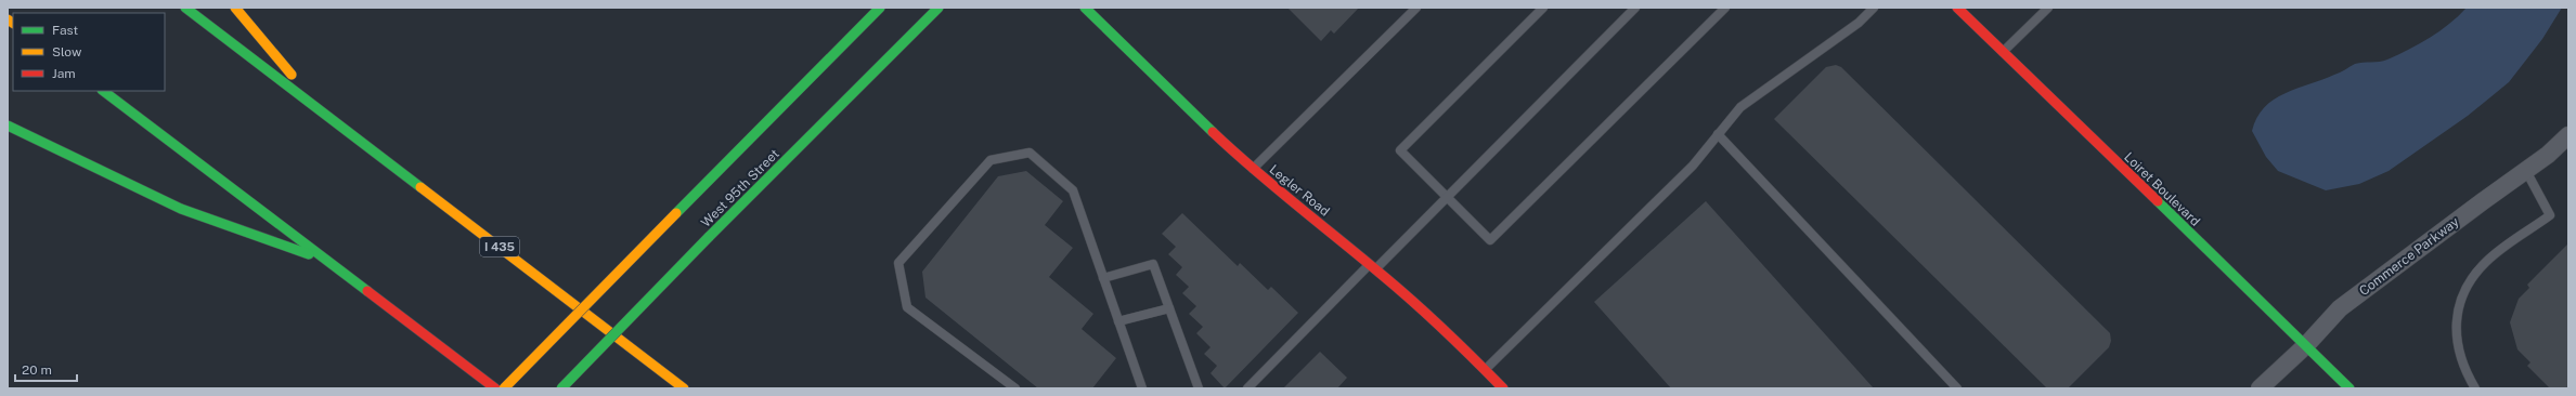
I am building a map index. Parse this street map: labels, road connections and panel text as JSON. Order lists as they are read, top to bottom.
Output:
{
  "streets": {
    "main road": [
      "West 95th Street",
      "Loiret Boulevard",
      "Legler Road",
      "I 435"
    ],
    "street": ["Commerce Parkway"]
  },
  "crossings": [
    ["Loiret Boulevard", "Commerce Parkway"]
  ],
  "legend": ["Fast", "Slow", "Jam"],
  "scale_bar": "20 m"
}
